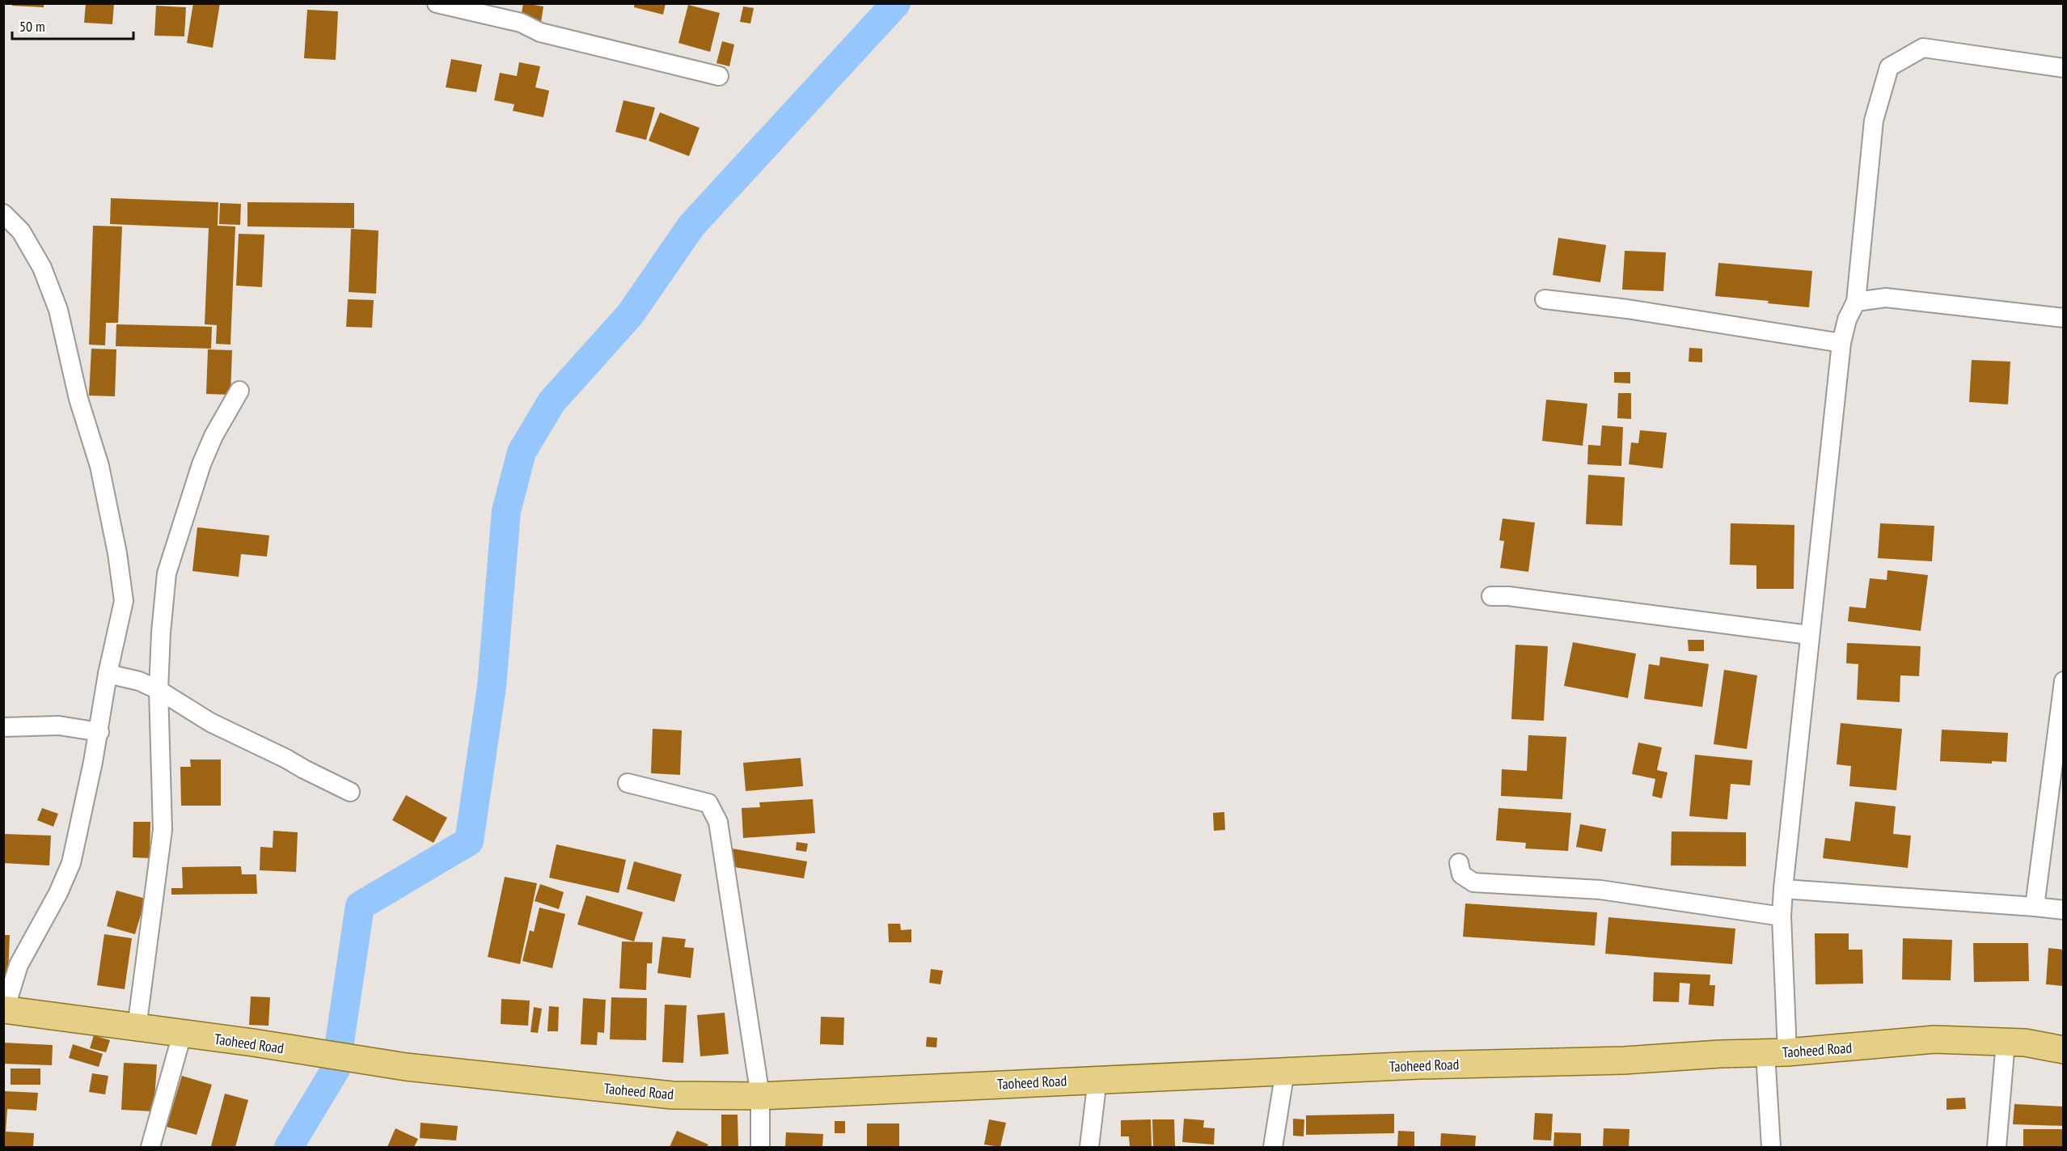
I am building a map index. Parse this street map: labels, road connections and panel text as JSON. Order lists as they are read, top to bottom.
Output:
{
  "streets": {
    "main road": ["Taoheed Road"]
  },
  "scale_bar": "50 m"
}
